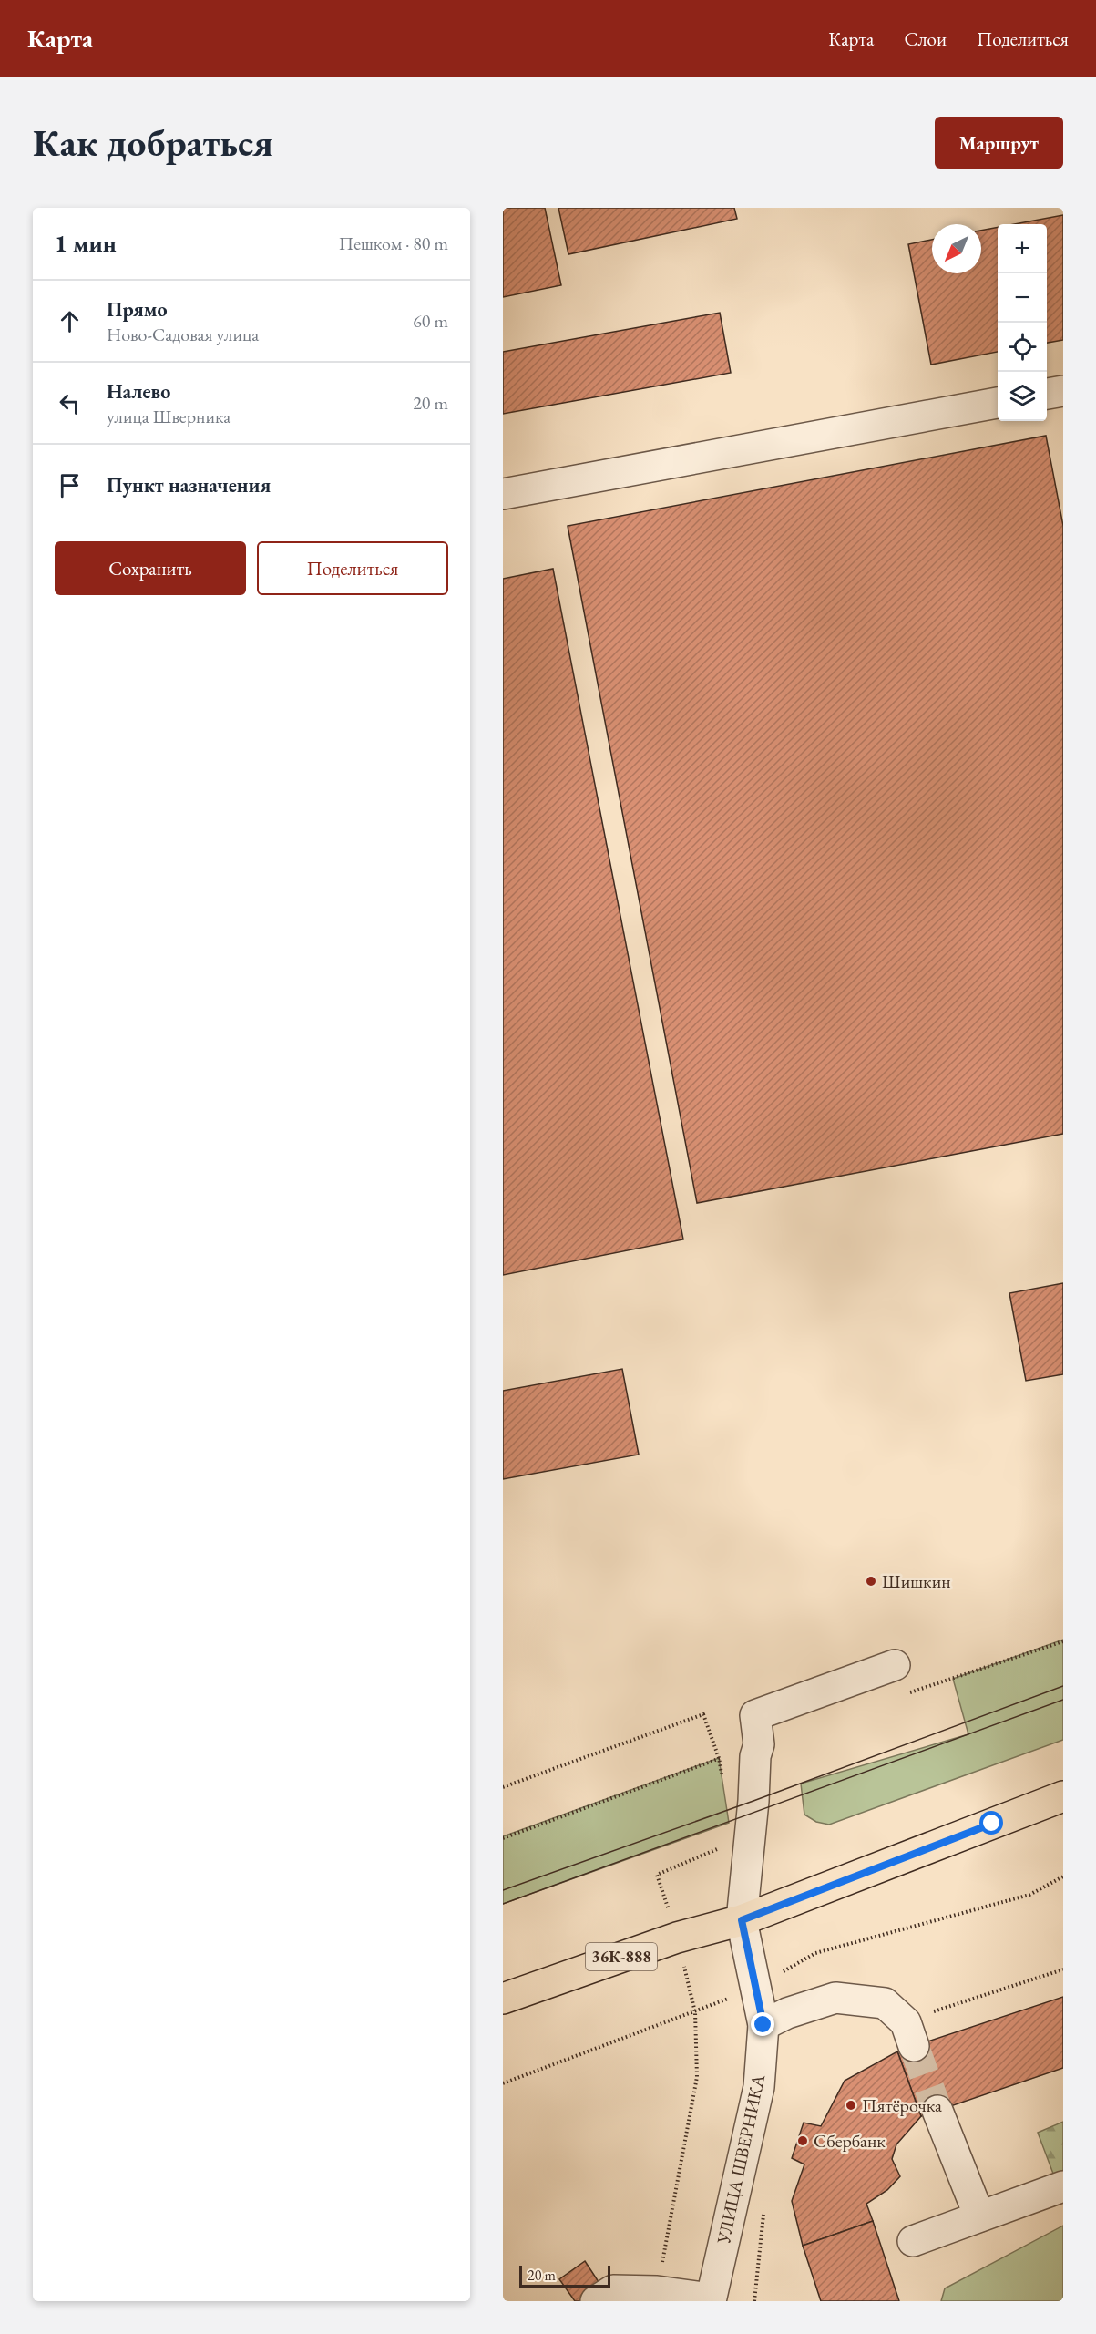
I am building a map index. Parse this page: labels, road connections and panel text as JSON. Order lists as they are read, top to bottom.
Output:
{
  "streets": {
    "main road": ["36К-888"],
    "street": ["УЛИЦА ШВЕРНИКА"]
  },
  "crossings": [
    ["36К-888", "УЛИЦА ШВЕРНИКА"]
  ],
  "places": ["Шишкин", "Пятёрочка", "Сбербанк"],
  "scale_bar": "20 m",
  "north": "bottom left",
  "page": {
    "header": "Карта",
    "nav": ["Карта", "Слои", "Поделиться"],
    "buttons": [
      "Маршрут",
      ["Сохранить", "Поделиться"]
    ],
    "title": "Как добраться",
    "heading": ["1 мин", "Пешком · 80 m"],
    "map_buttons": ["+", "−"],
    "list": [
      ["Прямо", "Ново-Садовая улица", "60 m"],
      ["Налево", "улица Шверника", "20 m"],
      "Пункт назначения"
    ],
    "scale": "20 m"
  }
}
